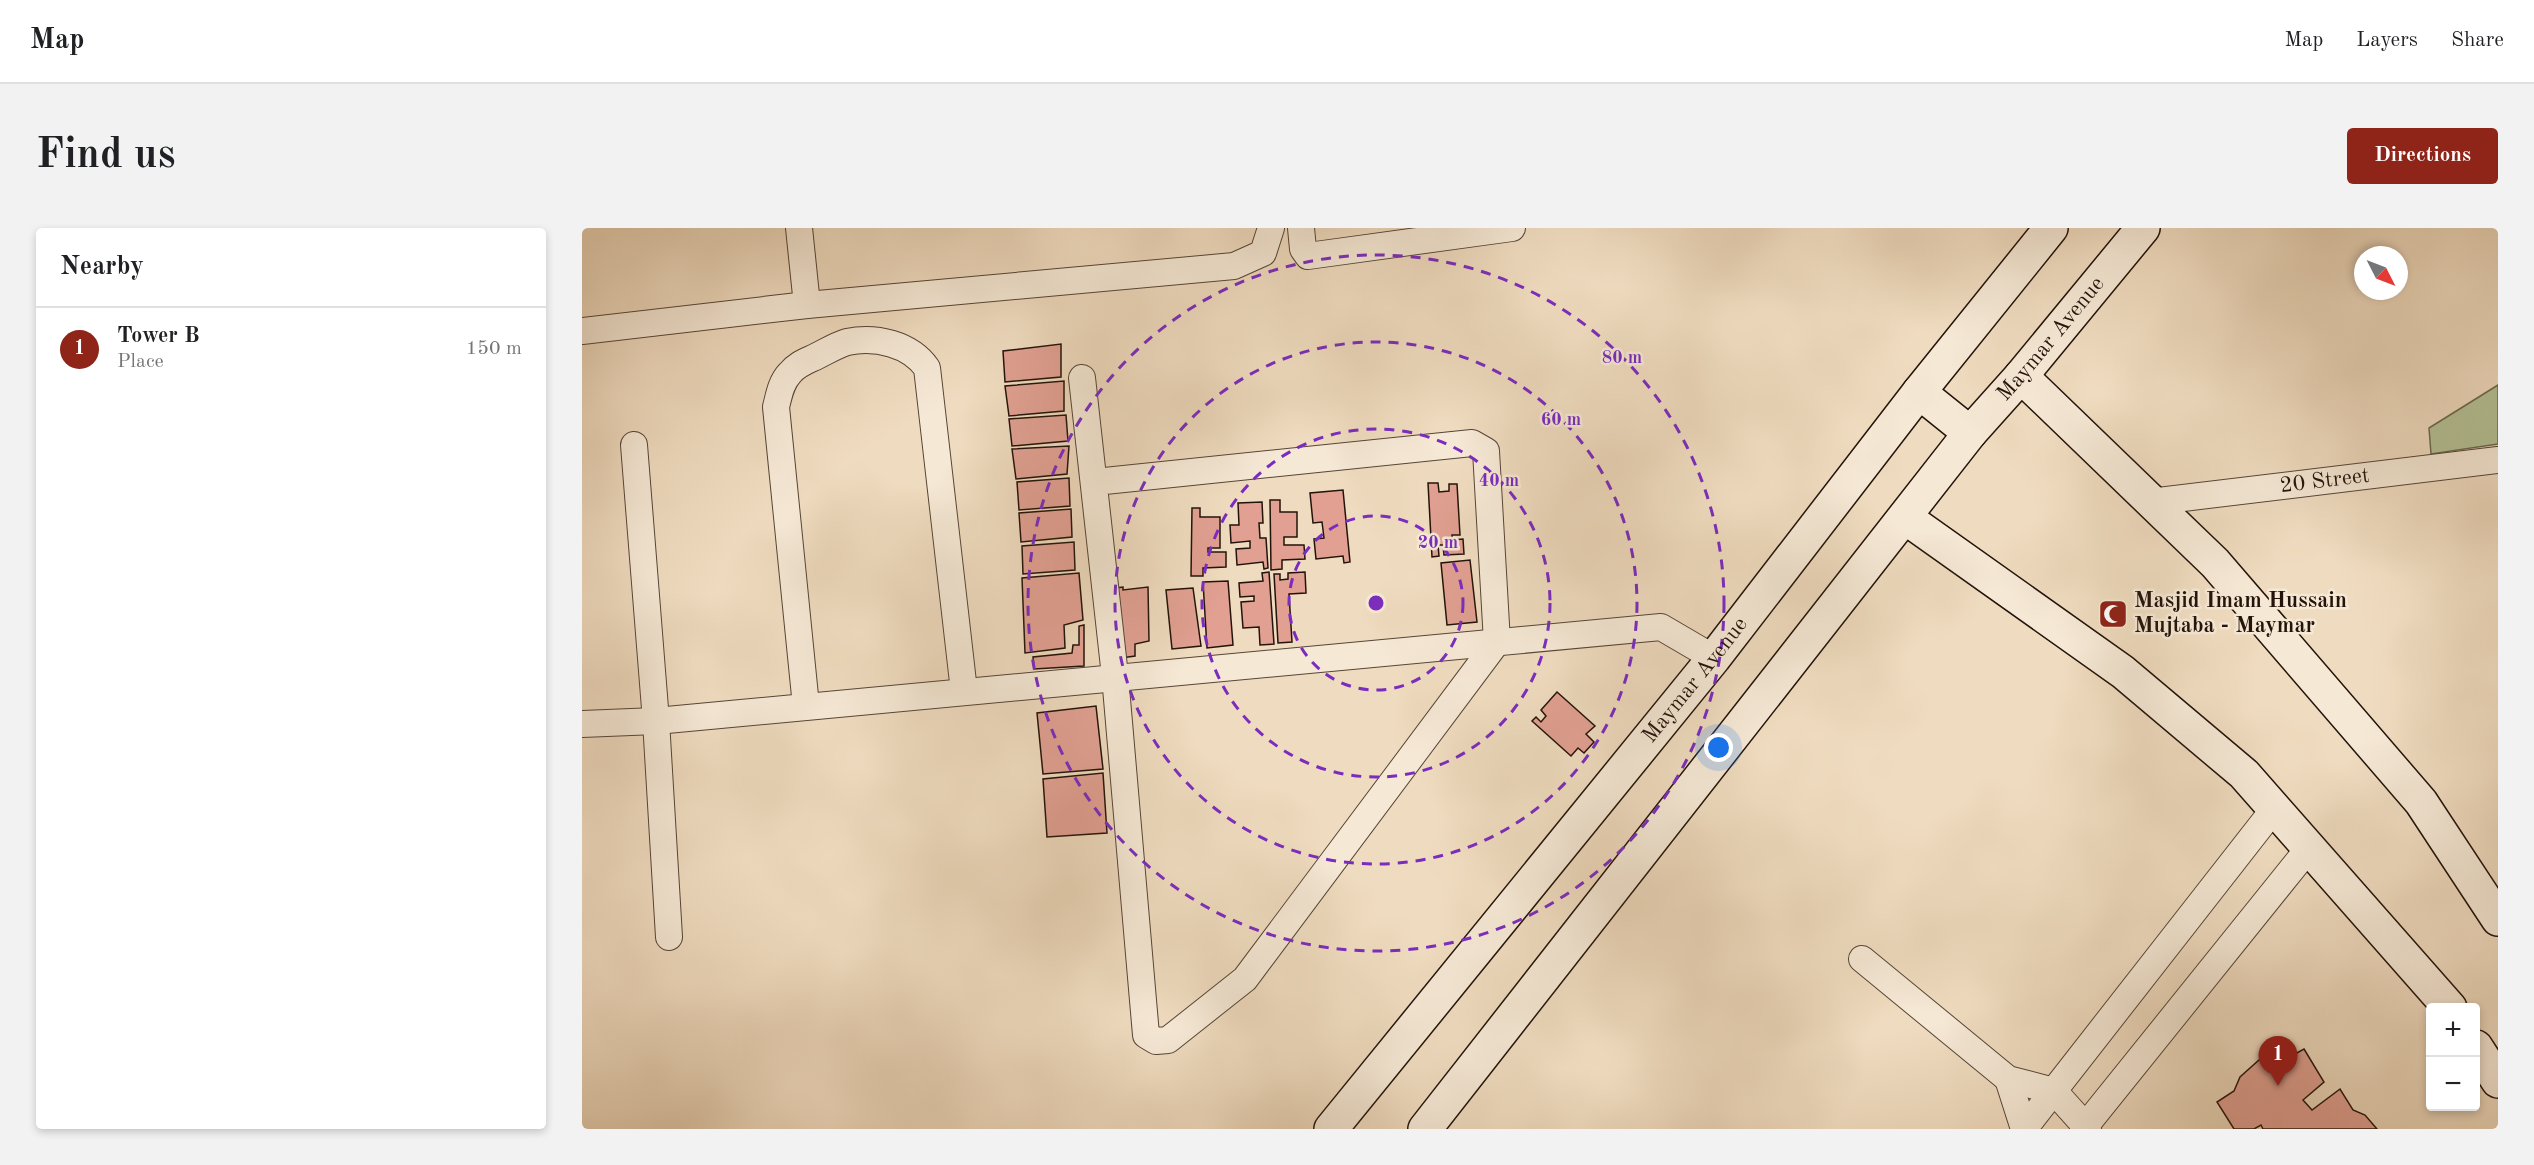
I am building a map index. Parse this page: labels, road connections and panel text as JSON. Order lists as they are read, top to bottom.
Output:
{
  "streets": {
    "main road": ["Maymar Avenue"],
    "street": ["20 Street"]
  },
  "places": {
    "mosque": ["Masjid Imam Hussain Mujtaba - Maymar"]
  },
  "north": "bottom right",
  "page": {
    "header": "Map",
    "nav": ["Map", "Layers", "Share"],
    "buttons": "Directions",
    "title": "Find us",
    "heading": "Nearby",
    "list": [
      {
        "mark": "1",
        "name": "Tower B",
        "note": "Place",
        "value": "150 m"
      }
    ],
    "map_buttons": ["+", "−"],
    "pins": "1"
  },
  "rings": [
    "80 m",
    "60 m",
    "40 m",
    "20 m"
  ]
}
